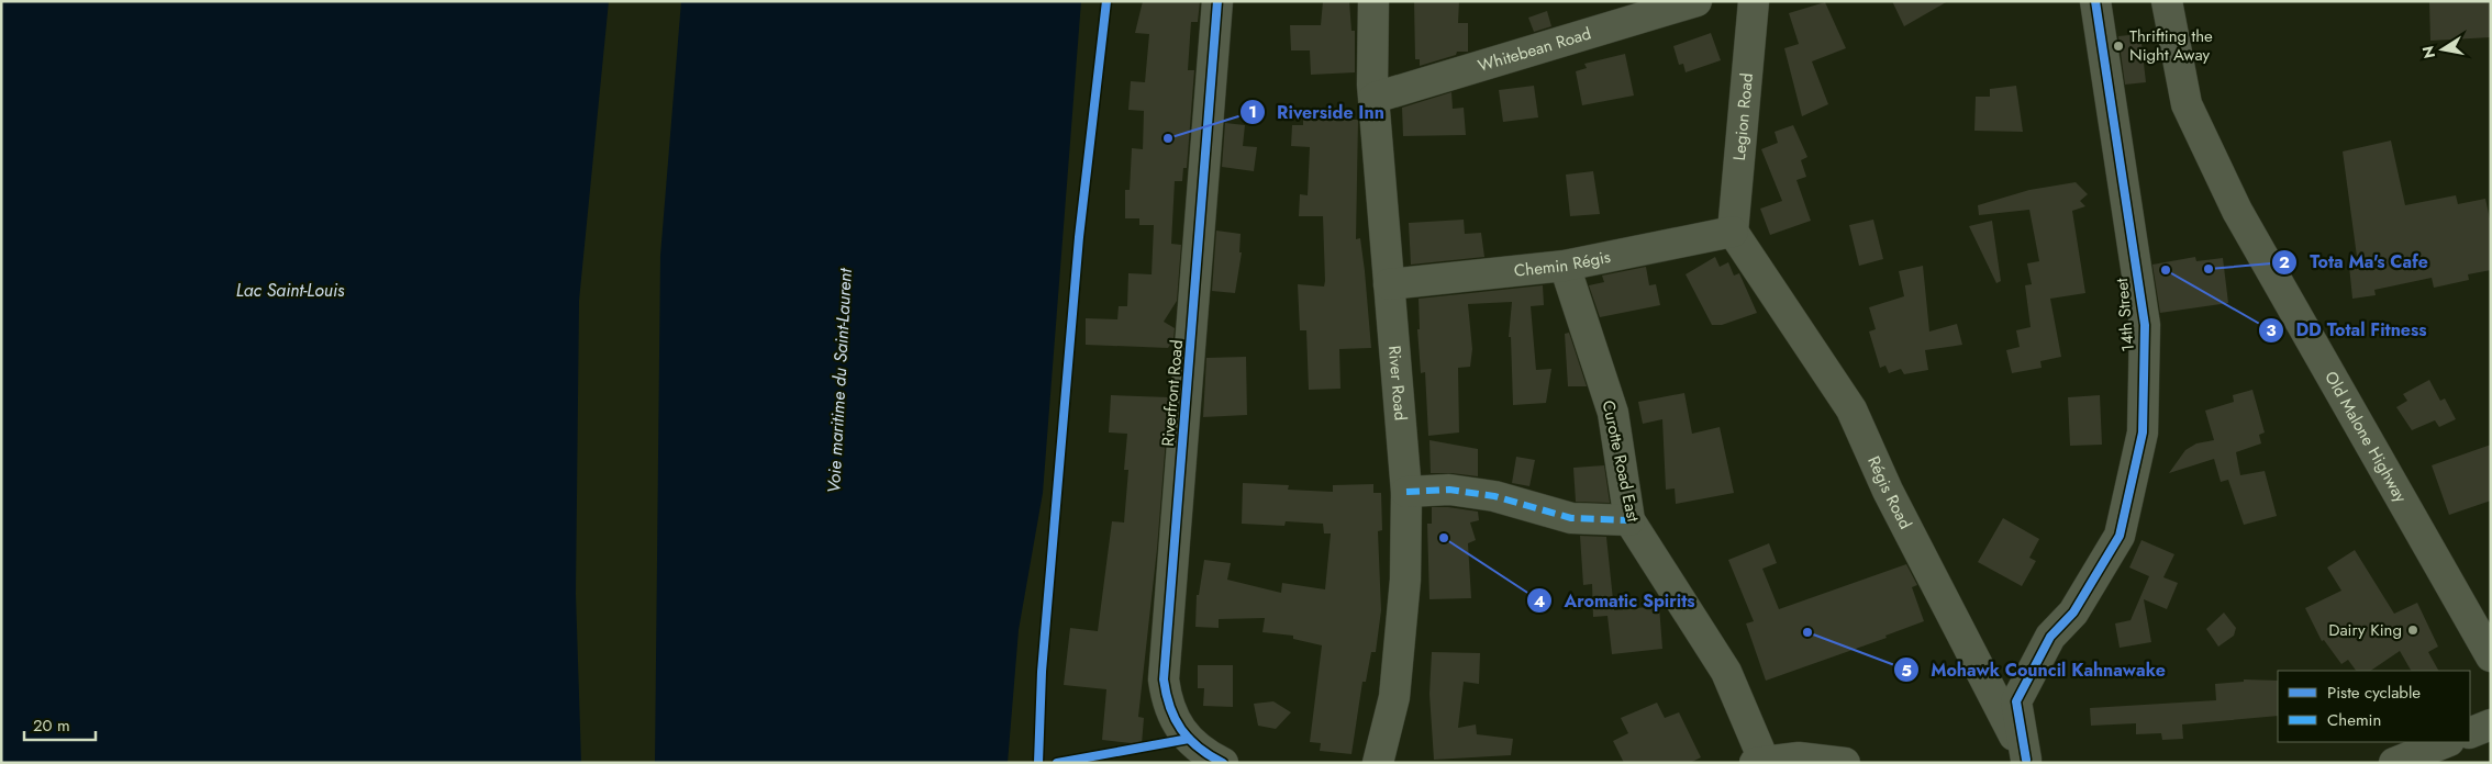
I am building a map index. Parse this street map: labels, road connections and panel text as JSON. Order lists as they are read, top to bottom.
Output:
{
  "streets": {
    "street": [
      "Whitebean Road",
      "Legion Road",
      "Chemin Régis",
      "14th Street",
      "River Road",
      "Riverfront Road",
      "Old Malone Highway",
      "Curotte Road East",
      "Régis Road"
    ]
  },
  "crossings": [
    ["Whitebean Road", "River Road"],
    ["Legion Road", "Chemin Régis"],
    ["Legion Road", "Régis Road"],
    ["Chemin Régis", "River Road"],
    ["Chemin Régis", "Curotte Road East"],
    ["Chemin Régis", "Régis Road"],
    ["14th Street", "Régis Road"]
  ],
  "water": ["Lac Saint-Louis", "Voie maritime du Saint-Laurent"],
  "places": [
    "Thrifting the Night Away",
    "Riverside Inn",
    "Tota Ma's Cafe",
    "DD Total Fitness",
    "Aromatic Spirits",
    "Dairy King",
    "Mohawk Council Kahnawake"
  ],
  "legend": ["Piste cyclable", "Chemin"],
  "scale_bar": "20 m",
  "north": "left"
}
